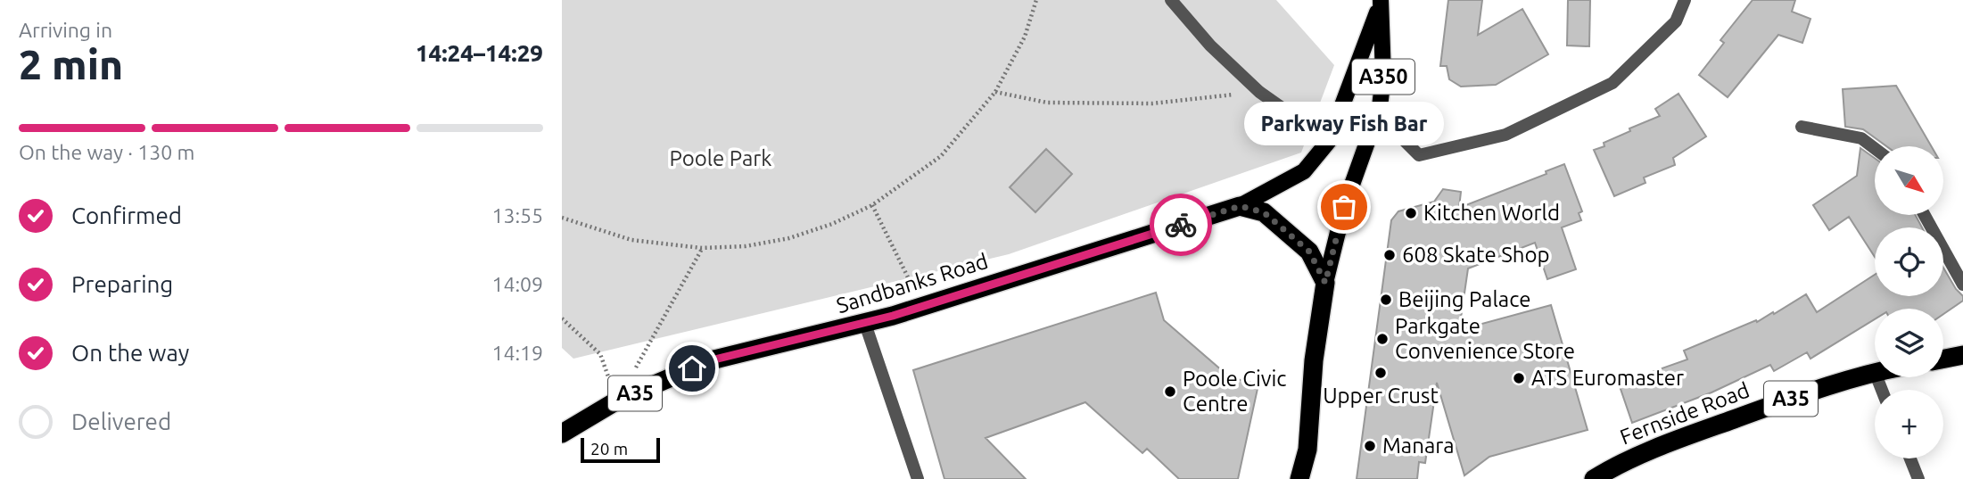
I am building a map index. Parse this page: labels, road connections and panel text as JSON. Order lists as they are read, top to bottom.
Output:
{
  "streets": {
    "highway": ["Sandbanks Road", "A35", "Fernside Road"],
    "main road": ["A350"]
  },
  "crossings": [
    ["A350", "Sandbanks Road"]
  ],
  "parks": ["Poole Park"],
  "places": [
    "Parkway Fish Bar",
    "Kitchen World",
    "608 Skate Shop",
    "Beijing Palace",
    "Parkgate Convenience Store",
    "Upper Crust",
    "ATS Euromaster",
    "Poole Civic Centre",
    "Manara"
  ],
  "scale_bar": "20 m",
  "north": "bottom right",
  "page": {
    "heading": ["2 min", "Arriving in", "14:24–14:29"],
    "bubble": "Parkway Fish Bar",
    "bar": "On the way · 130 m",
    "map_buttons": "+",
    "list": [
      ["Confirmed", "13:55"],
      ["Preparing", "14:09"],
      ["On the way", "14:19"],
      "Delivered"
    ],
    "scale": "20 m"
  }
}
